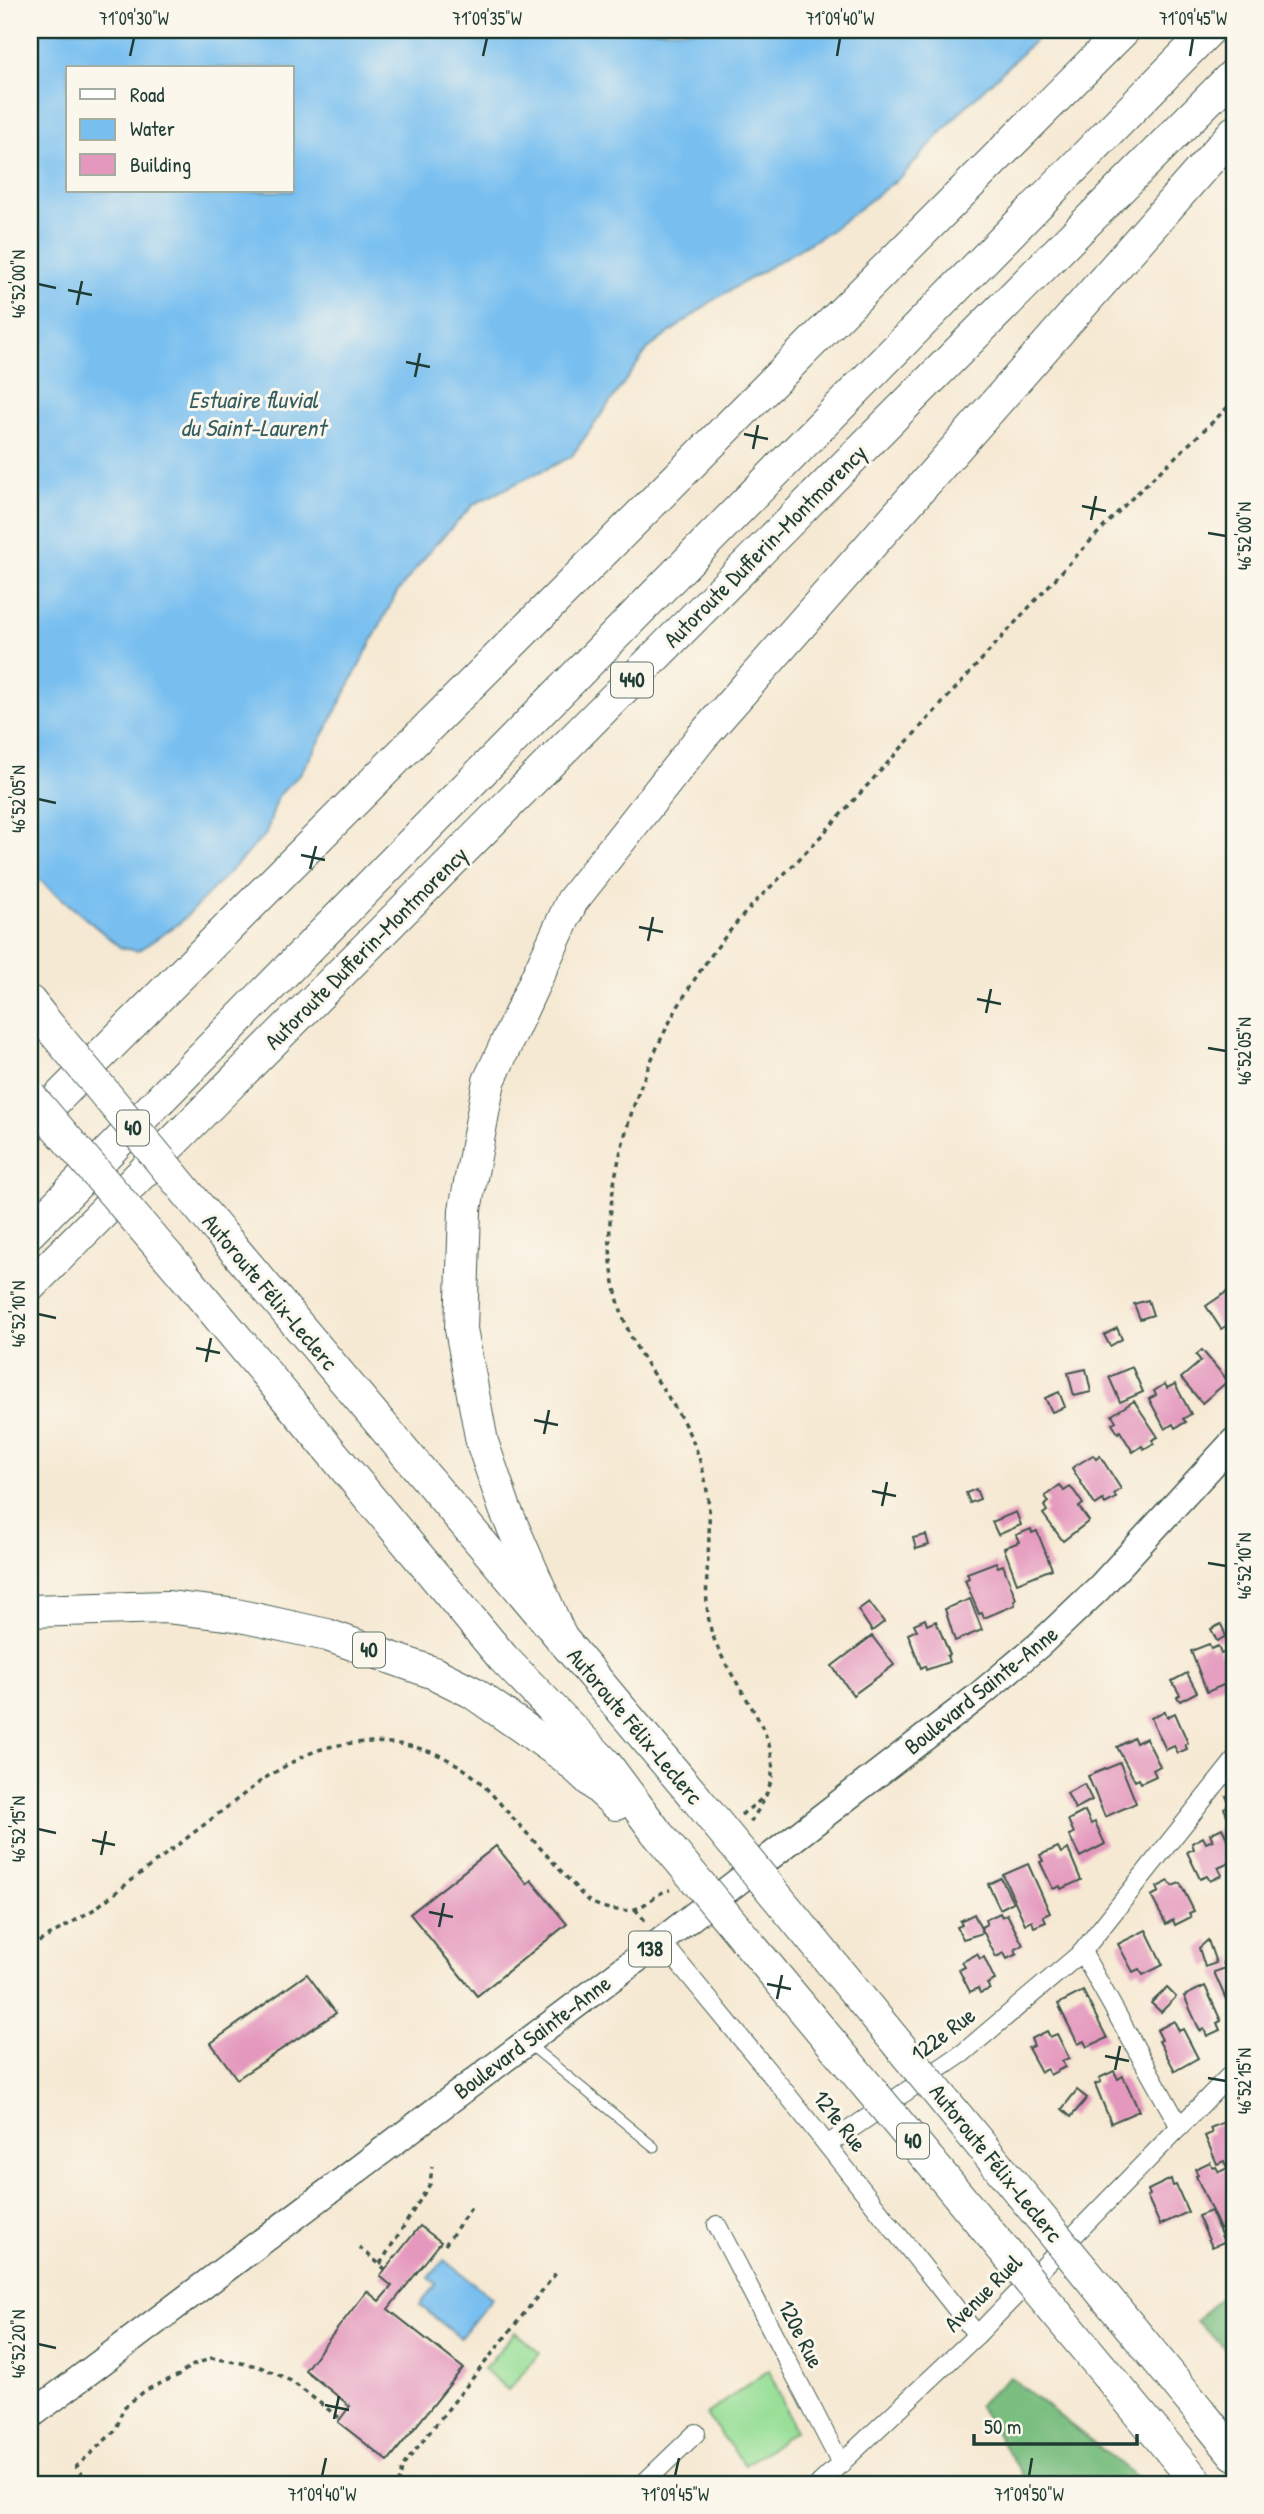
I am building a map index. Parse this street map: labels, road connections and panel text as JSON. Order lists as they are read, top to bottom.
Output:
{
  "streets": {
    "highway": [
      "Autoroute Dufferin-Montmorency",
      "440",
      "40",
      "Autoroute Félix-Leclerc"
    ],
    "main road": ["Boulevard Sainte-Anne", "138"],
    "street": [
      "122e Rue",
      "121e Rue",
      "Avenue Ruel",
      "120e Rue"
    ]
  },
  "crossings": [
    ["Boulevard Sainte-Anne", "121e Rue"],
    ["122e Rue", "121e Rue"],
    ["121e Rue", "Avenue Ruel"],
    ["Avenue Ruel", "120e Rue"]
  ],
  "water": ["Estuaire fluvial du Saint-Laurent"],
  "legend": ["Road", "Water", "Building"],
  "scale_bar": "50 m",
  "coordinates": [
    "71°09'30\"W",
    "71°09'35\"W",
    "71°09'40\"W",
    "71°09'45\"W",
    "46°52'00\"N",
    "46°52'05\"N",
    "46°52'10\"N",
    "46°52'15\"N",
    "46°52'20\"N",
    "71°09'50\"W"
  ]
}
